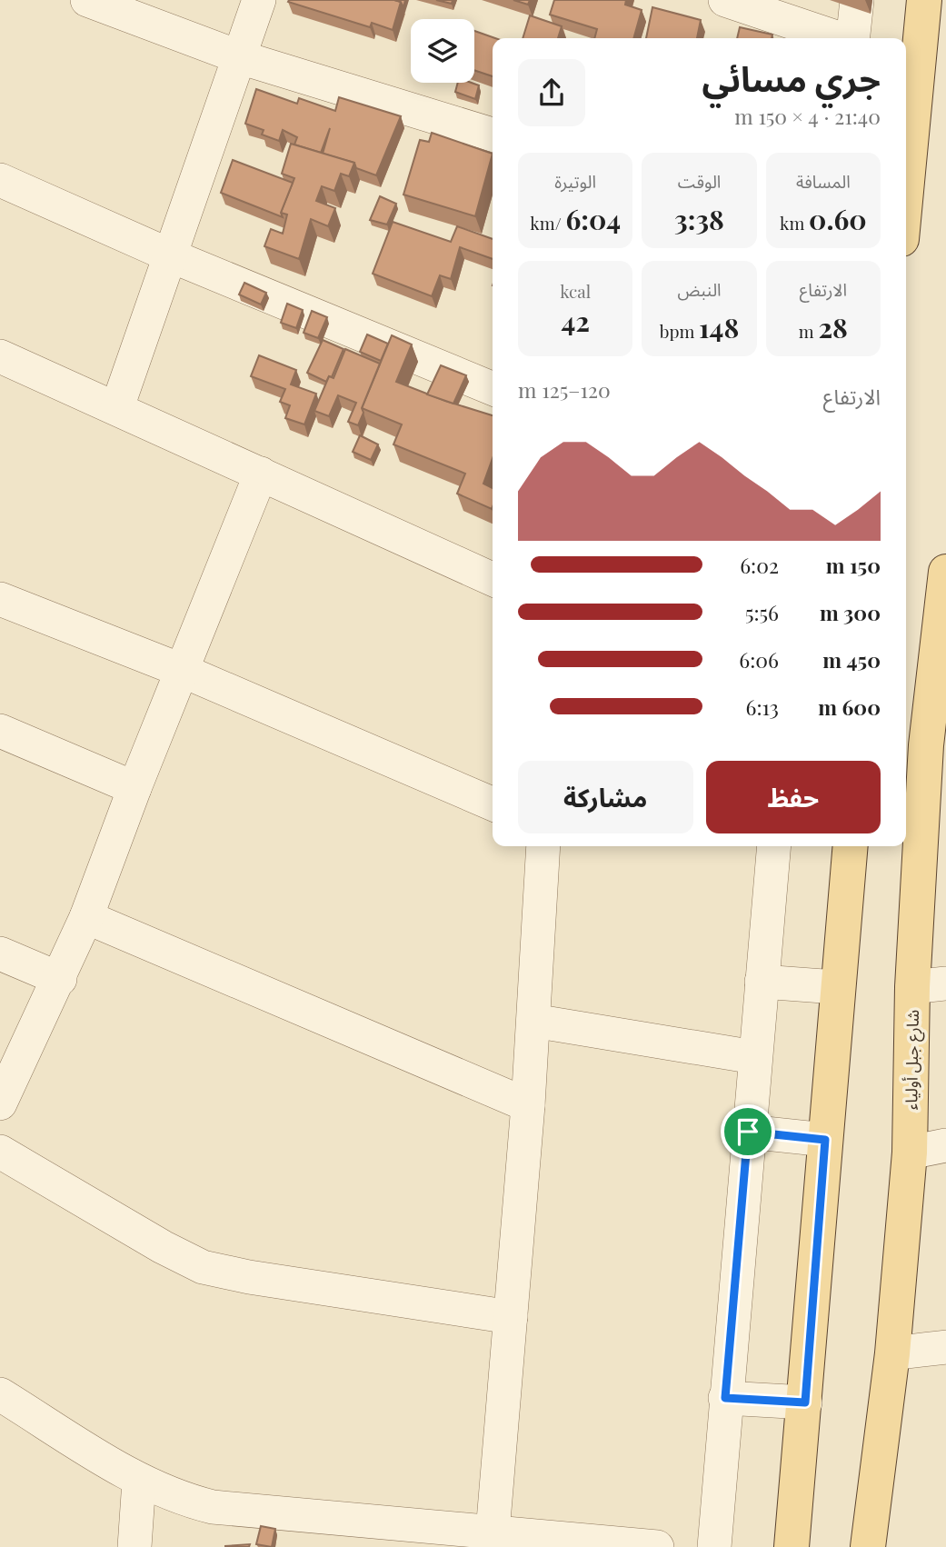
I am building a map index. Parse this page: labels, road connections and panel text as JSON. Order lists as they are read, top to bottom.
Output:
{
  "streets": {
    "main road": ["شارع جبل أولياء"]
  },
  "page": {
    "heading": ["جري مسائي", "21:40 · 4 × 150 m"],
    "stats": [
      ["المسافة", "0.60 km"],
      ["الوقت", "3:38"],
      ["الوتيرة", "6:04 /km"],
      ["الارتفاع", "28 m"],
      ["النبض", "148 bpm"],
      ["kcal", "42"]
    ],
    "chart": ["الارتفاع", "120–125 m"],
    "list": [
      {
        "name": "150 m",
        "note": "6:02"
      },
      {
        "name": "300 m",
        "note": "5:56"
      },
      {
        "name": "450 m",
        "note": "6:06"
      },
      {
        "name": "600 m",
        "note": "6:13"
      }
    ],
    "buttons": ["حفظ", "مشاركة"]
  }
}
